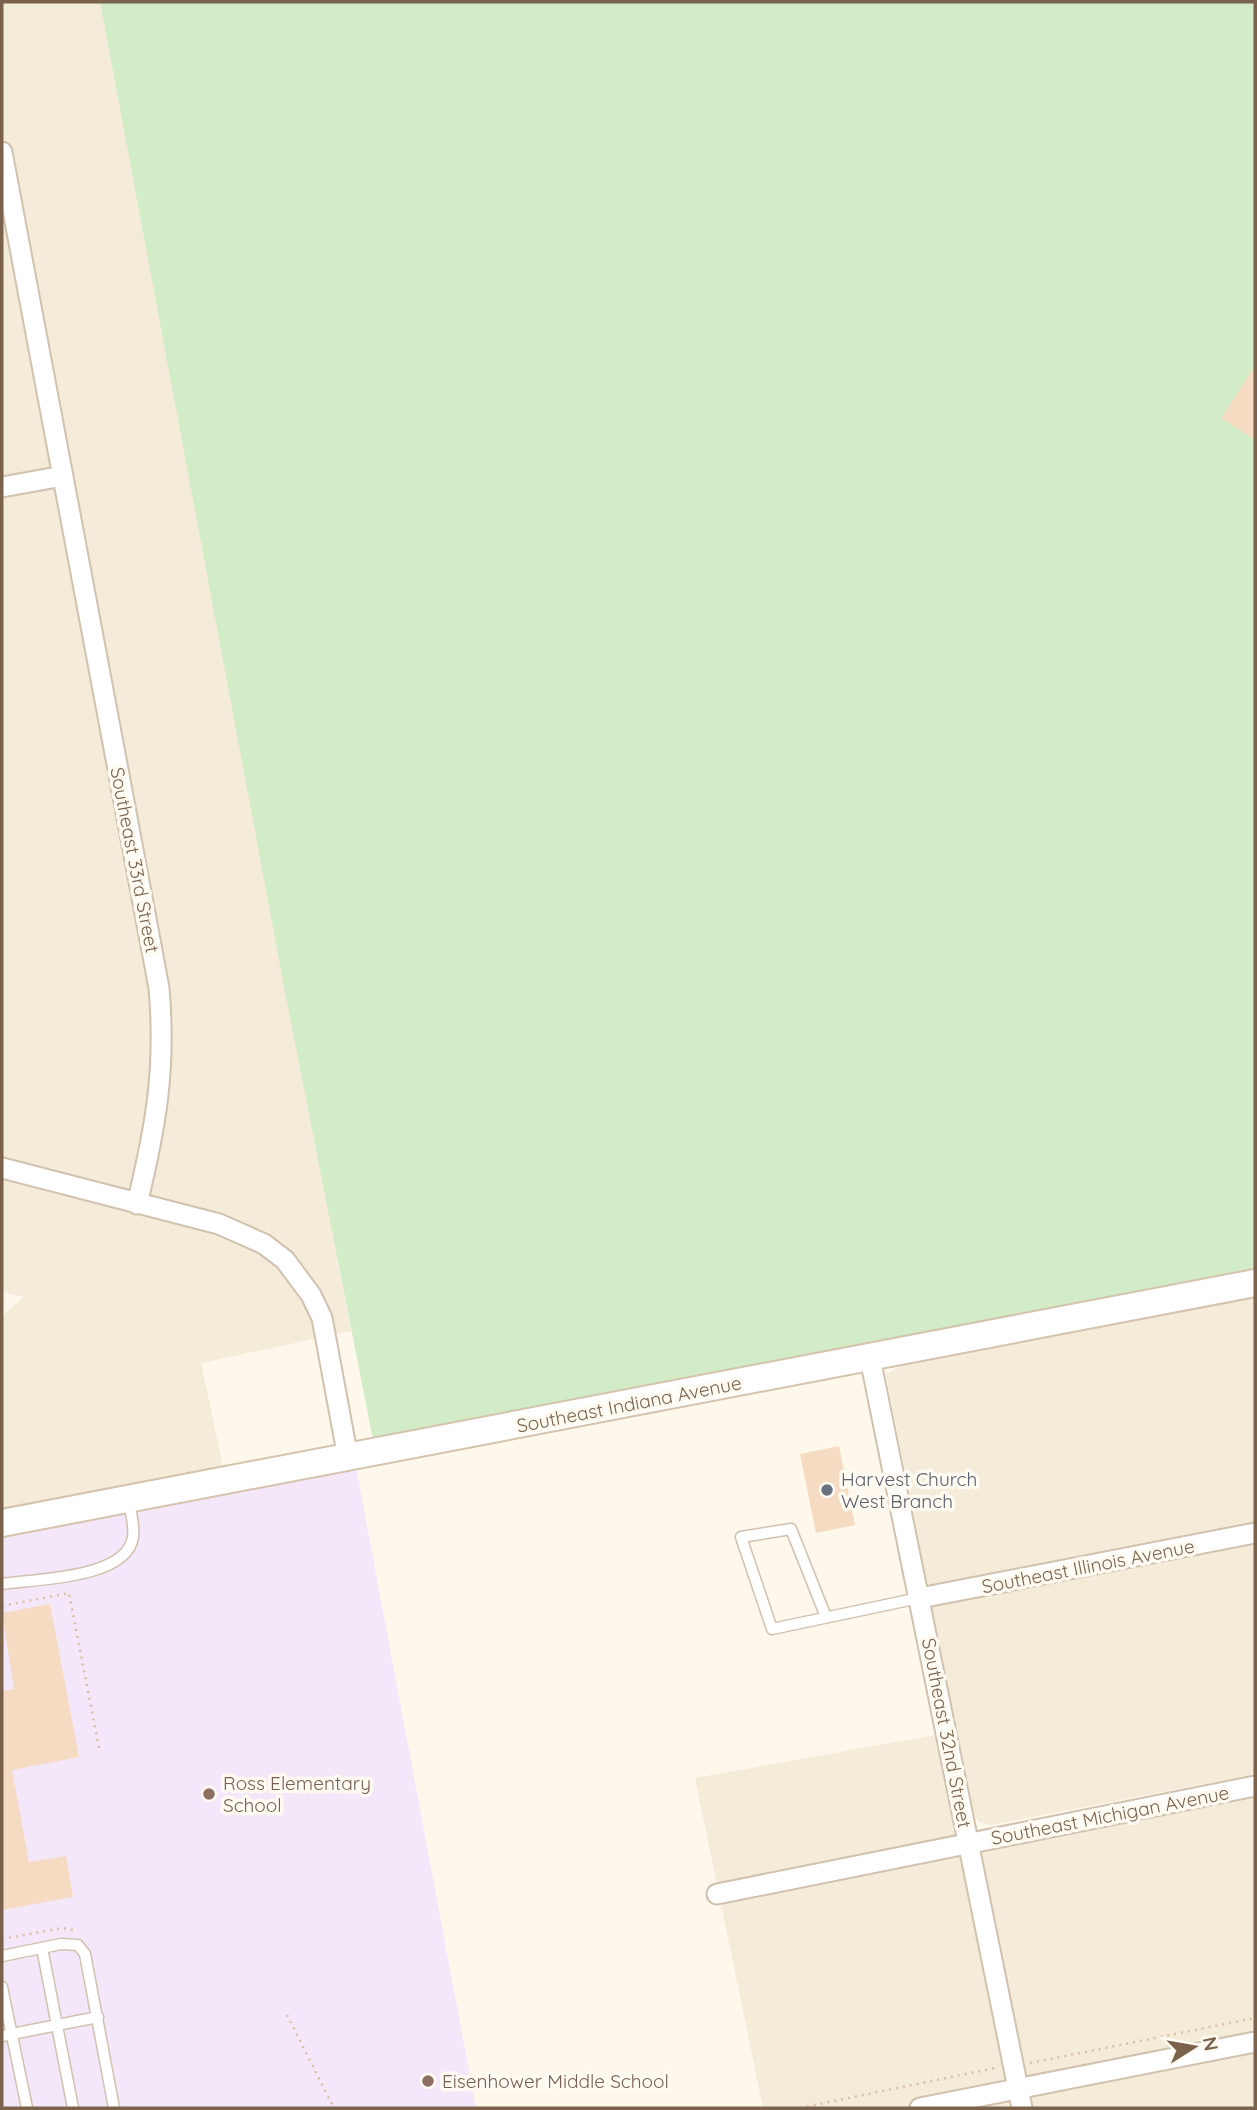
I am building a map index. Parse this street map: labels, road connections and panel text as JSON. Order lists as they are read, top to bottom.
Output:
{
  "streets": {
    "street": [
      "Southeast 33rd Street",
      "Southeast Indiana Avenue",
      "Southeast Illinois Avenue",
      "Southeast 32nd Street",
      "Southeast Michigan Avenue"
    ]
  },
  "crossings": [
    ["Southeast Indiana Avenue", "Southeast 32nd Street"],
    ["Southeast Illinois Avenue", "Southeast 32nd Street"],
    ["Southeast 32nd Street", "Southeast Michigan Avenue"]
  ],
  "places": ["Harvest Church West Branch", "Ross Elementary School", "Eisenhower Middle School"],
  "north": "right"
}
